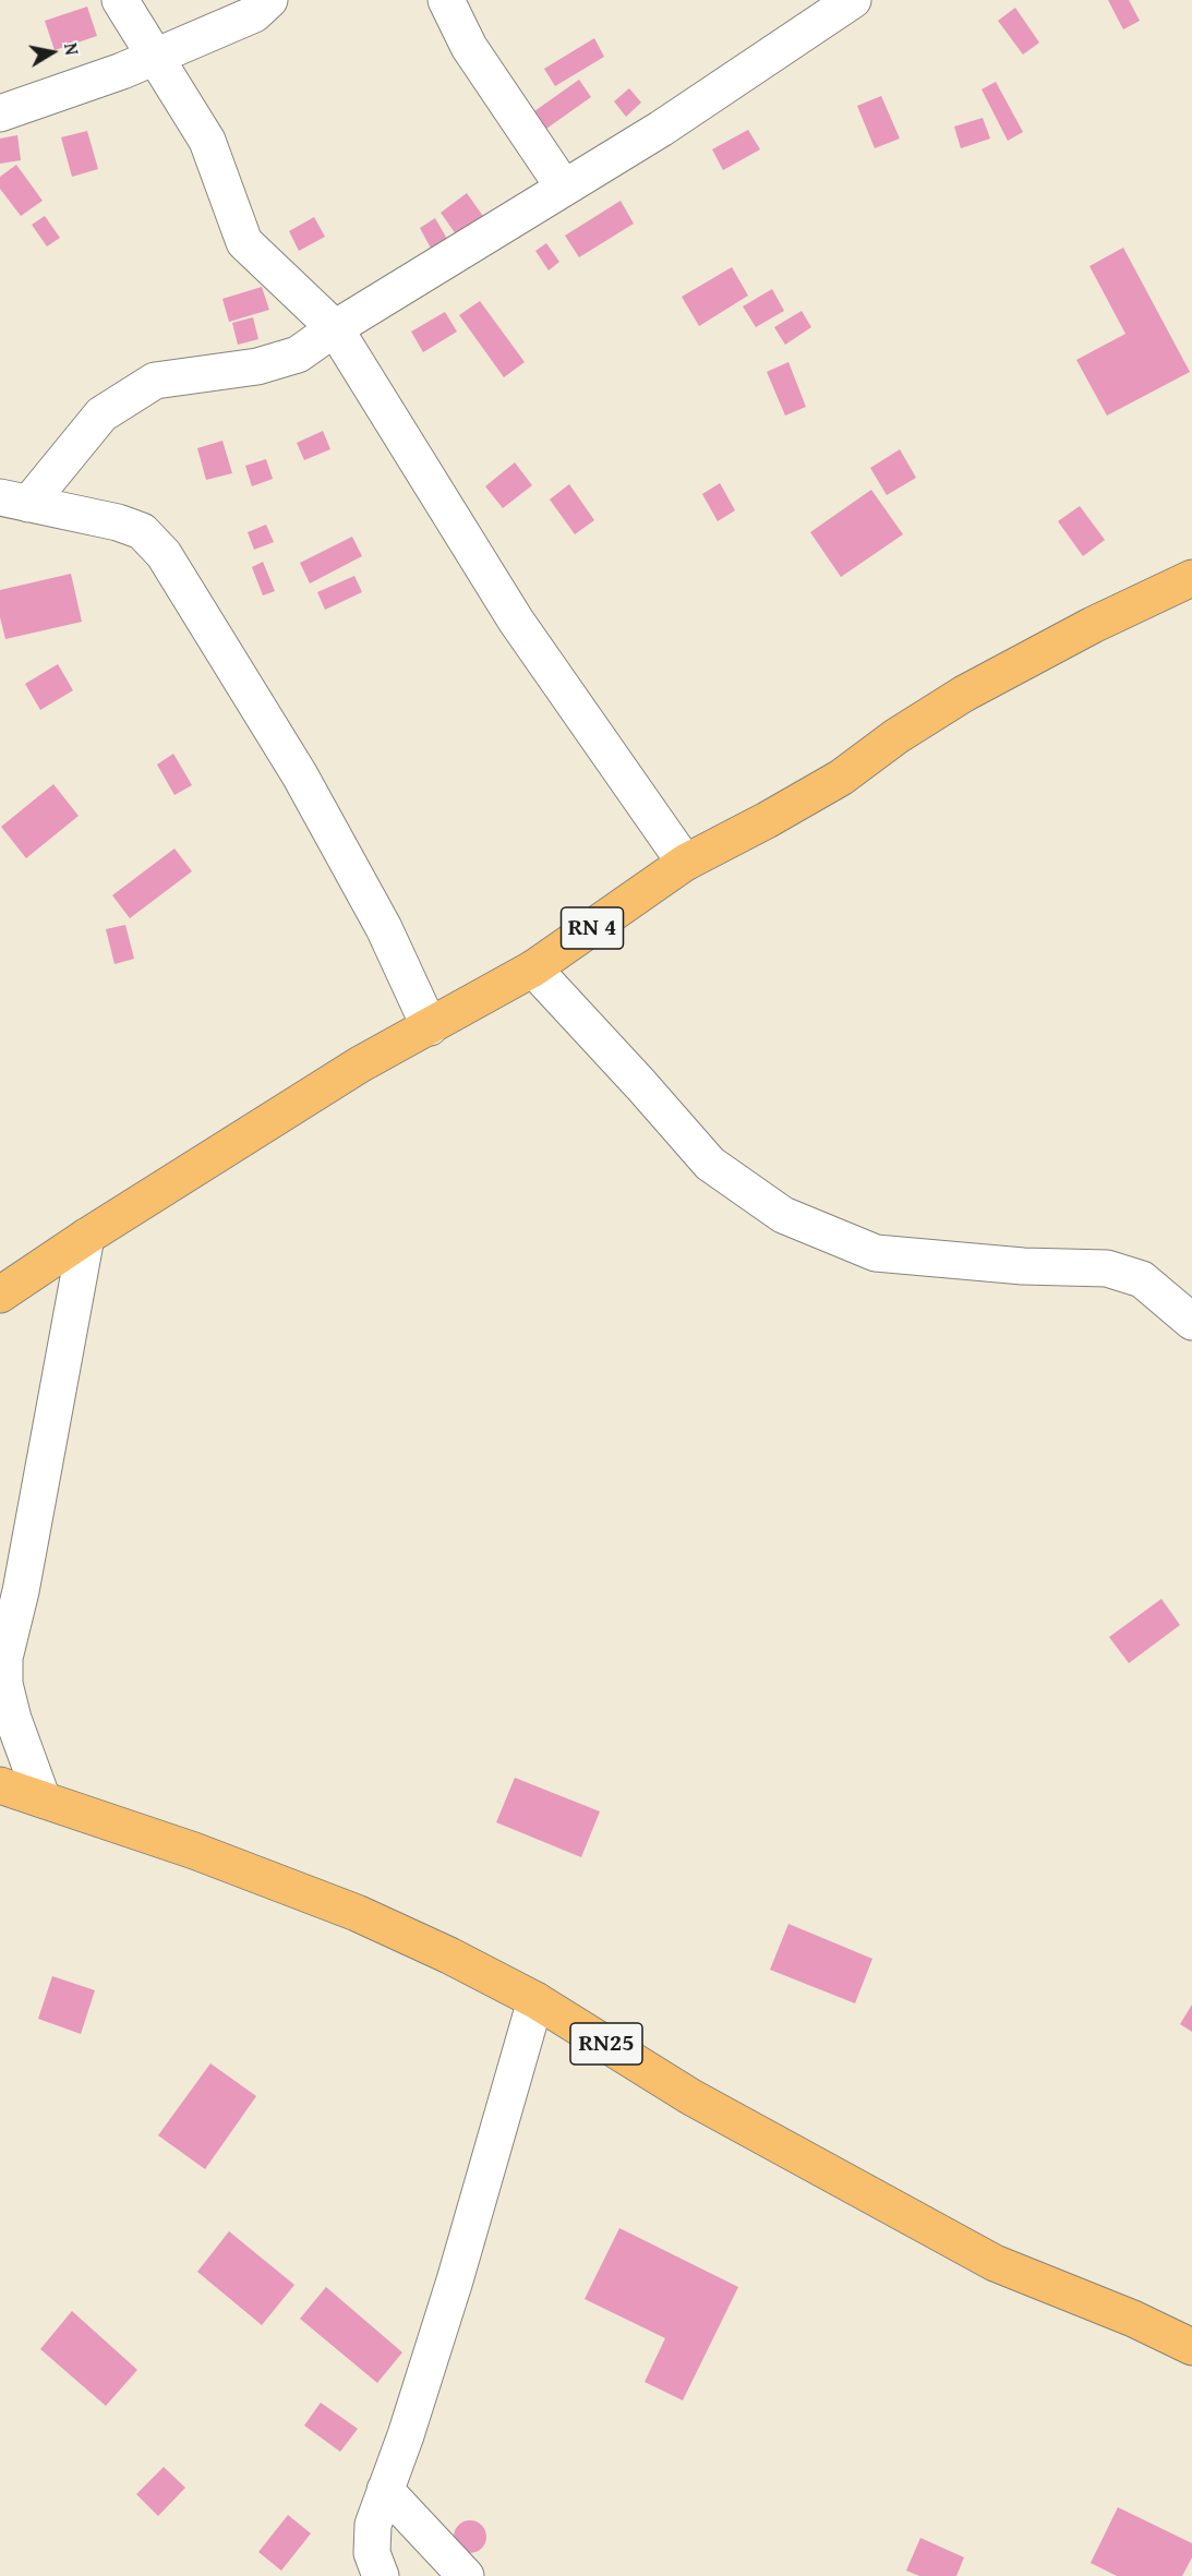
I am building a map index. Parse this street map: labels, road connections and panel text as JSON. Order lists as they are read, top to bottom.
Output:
{
  "streets": {
    "main road": ["RN 4", "RN25"]
  },
  "north": "right"
}
